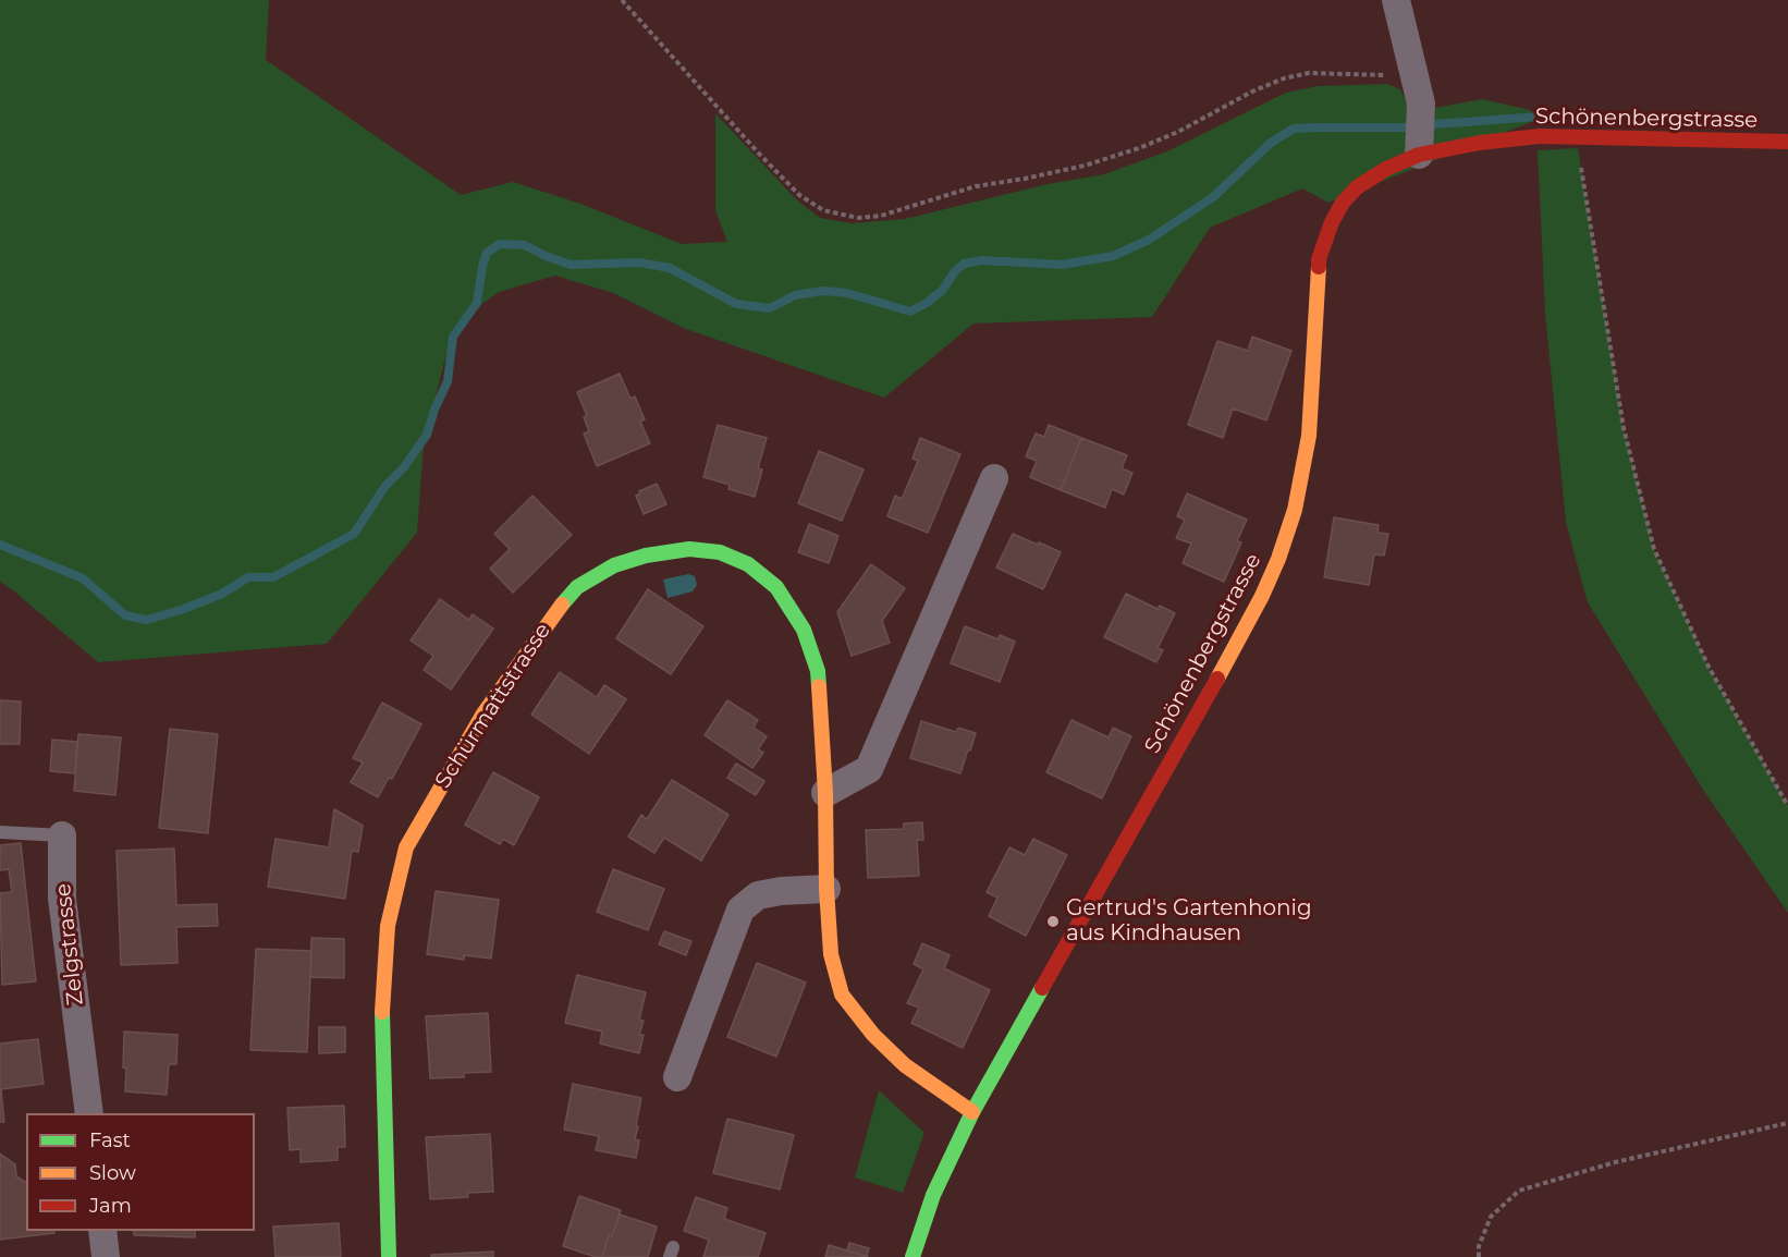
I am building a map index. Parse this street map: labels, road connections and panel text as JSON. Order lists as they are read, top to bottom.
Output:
{
  "streets": {
    "street": ["Schönenbergstrasse", "Schürmattstrasse", "Zelgstrasse"]
  },
  "crossings": [
    ["Schönenbergstrasse", "Schürmattstrasse"]
  ],
  "places": ["Gertrud's Gartenhonig aus Kindhausen"],
  "legend": ["Fast", "Slow", "Jam"]
}
